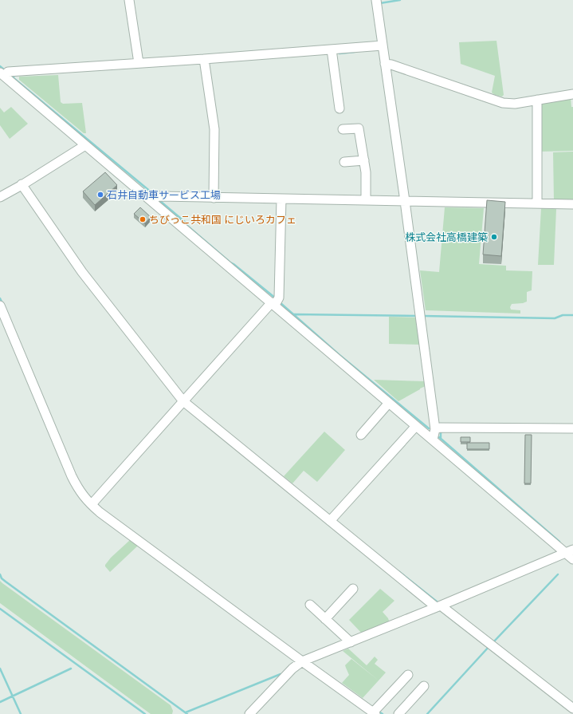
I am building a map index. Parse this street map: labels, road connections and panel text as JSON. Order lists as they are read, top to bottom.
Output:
{
  "places": ["石井自動車サービス工場", "ちびっこ共和国 にじいろカフェ", "株式会社高橋建築"]
}
